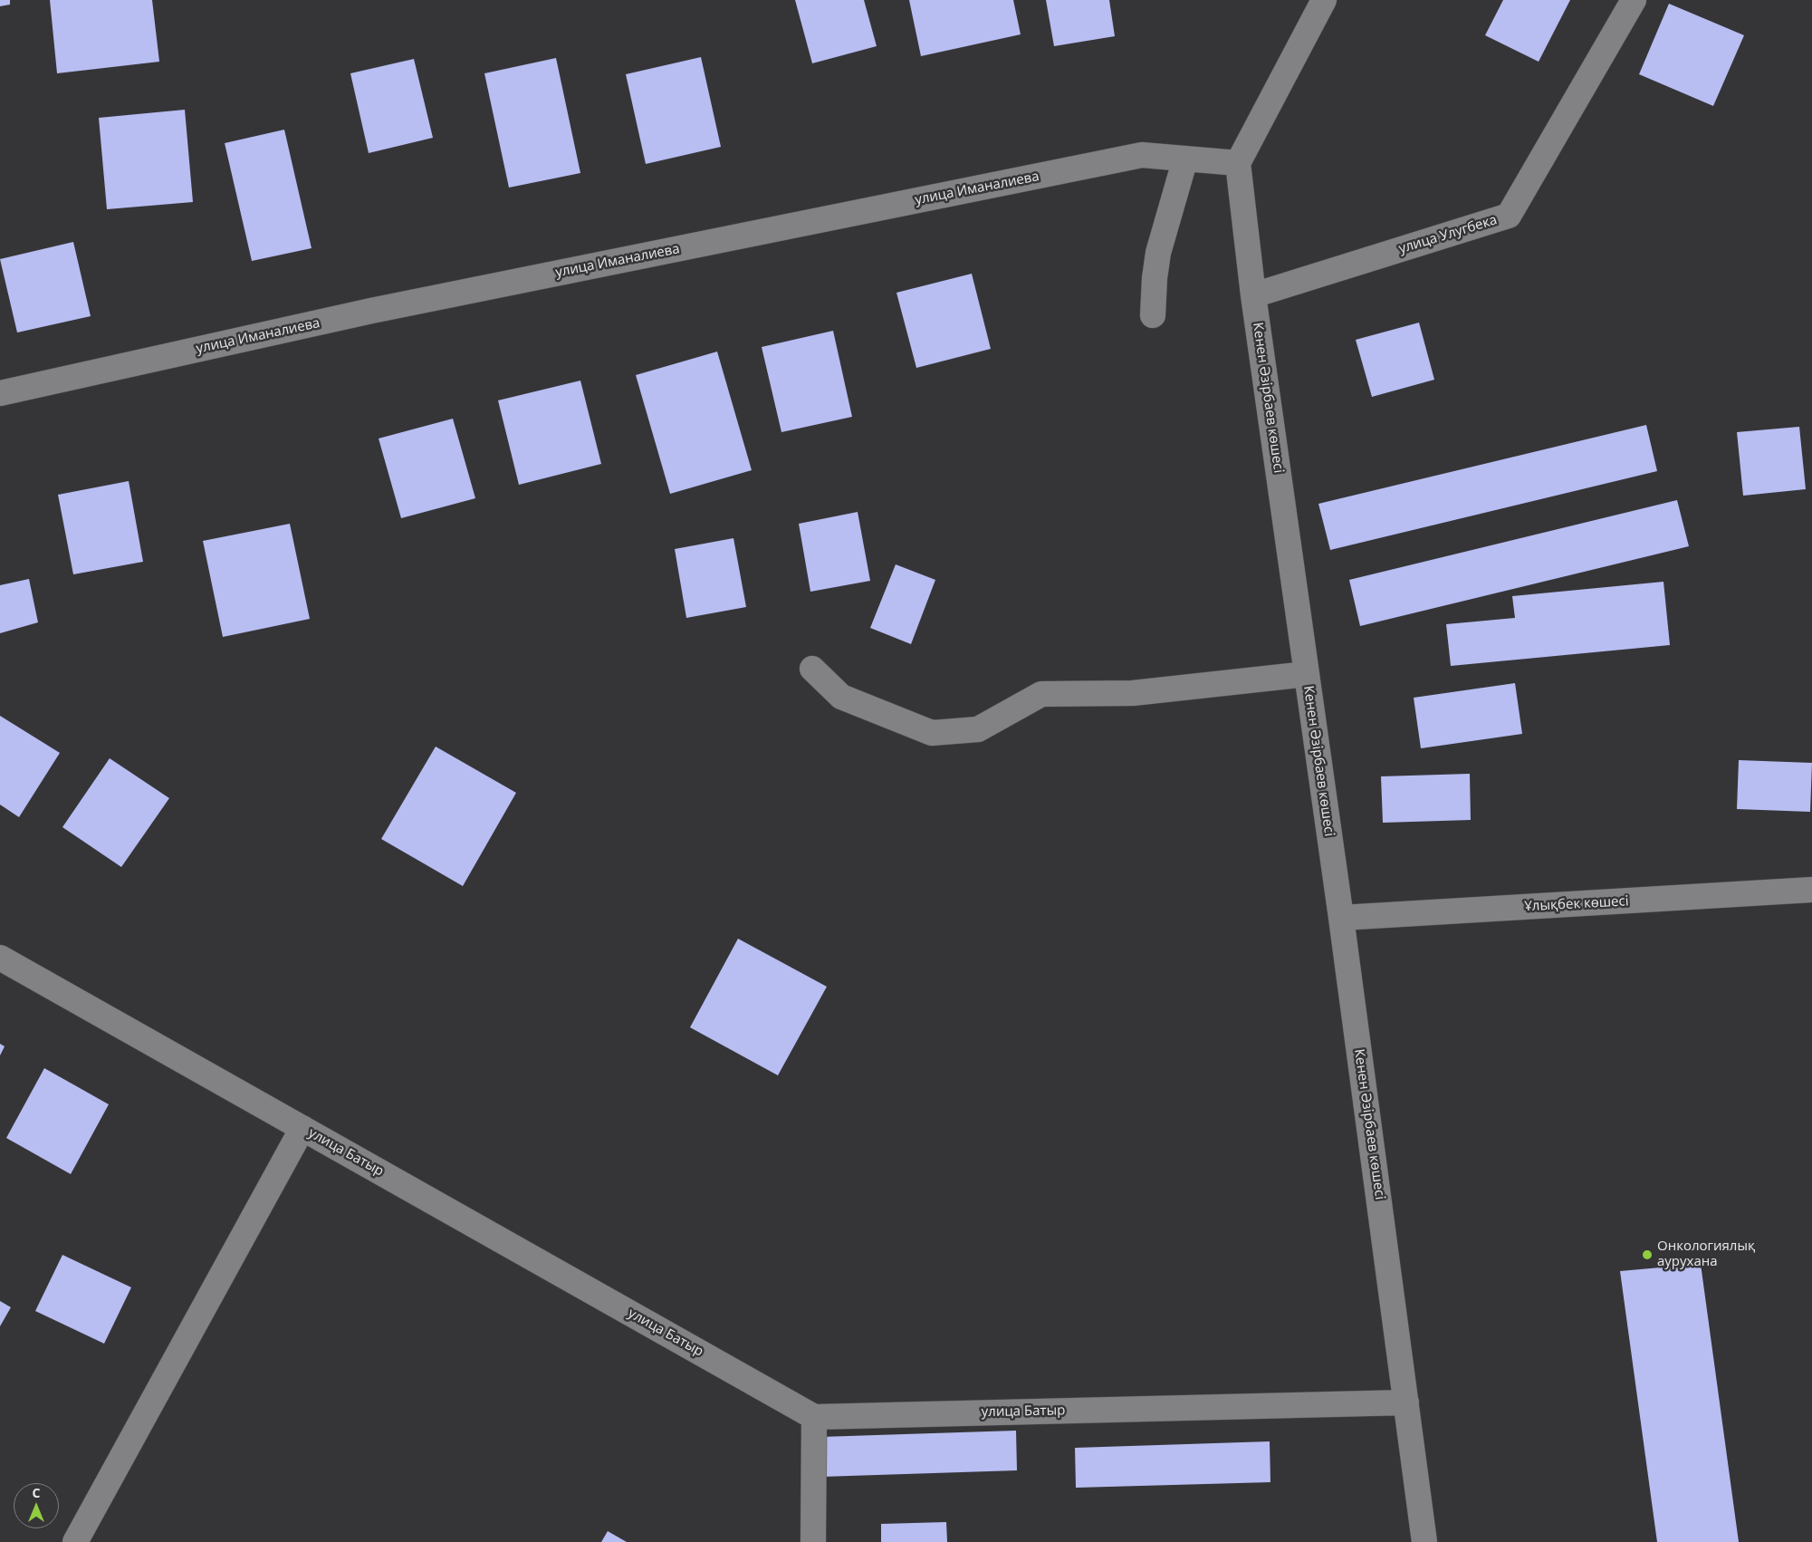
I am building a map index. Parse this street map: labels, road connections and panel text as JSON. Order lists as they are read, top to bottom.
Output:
{
  "streets": {
    "street": [
      "улица Иманалиева",
      "улица Улугбека",
      "Кенен Әзірбаев көшесі",
      "Ұлықбек көшесі",
      "улица Батыр"
    ]
  },
  "crossings": [
    ["улица Иманалиева", "Кенен Әзірбаев көшесі"],
    ["улица Улугбека", "Кенен Әзірбаев көшесі"],
    ["Кенен Әзірбаев көшесі", "Ұлықбек көшесі"],
    ["Кенен Әзірбаев көшесі", "улица Батыр"]
  ],
  "places": ["Онкологиялық аурухана"],
  "north": "top"
}
